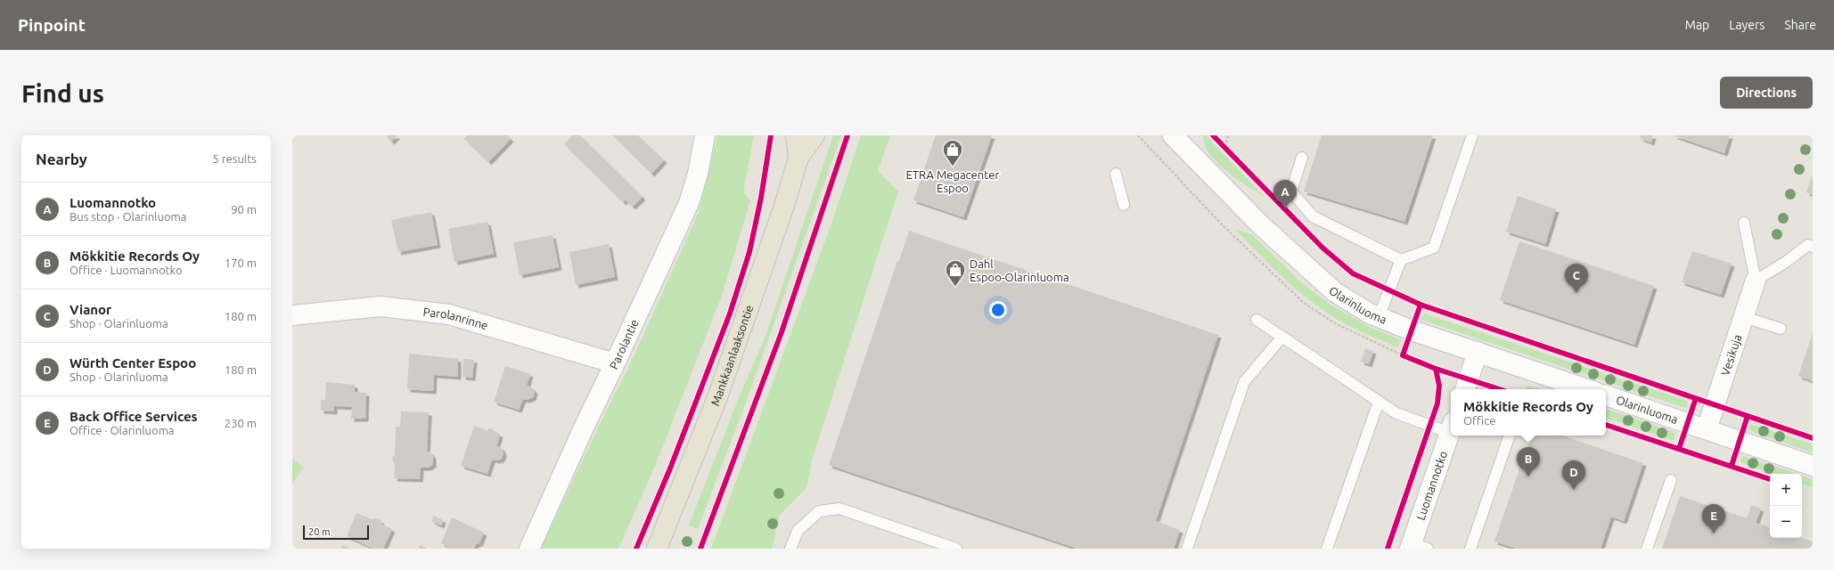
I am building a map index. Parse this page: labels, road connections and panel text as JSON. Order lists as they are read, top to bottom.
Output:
{
  "streets": {
    "main road": ["Mankkaanlaaksontie"],
    "street": [
      "Olarinluoma",
      "Parolanrinne",
      "Parolantie",
      "Vesikuja",
      "Luomannotko"
    ]
  },
  "crossings": [
    ["Olarinluoma", "Vesikuja"],
    ["Parolanrinne", "Parolantie"]
  ],
  "places": {
    "shop": ["ETRA Megacenter Espoo", "Dahl Espoo-Olarinluoma"]
  },
  "scale_bar": "20 m",
  "page": {
    "header": "Pinpoint",
    "nav": ["Map", "Layers", "Share"],
    "buttons": "Directions",
    "title": "Find us",
    "heading": ["Nearby", "5 results"],
    "pins": [
      "A",
      "C",
      "B",
      "D",
      "E"
    ],
    "list": [
      {
        "mark": "A",
        "name": "Luomannotko",
        "note": "Bus stop · Olarinluoma",
        "value": "90 m"
      },
      {
        "mark": "B",
        "name": "Mökkitie Records Oy",
        "note": "Office · Luomannotko",
        "value": "170 m"
      },
      {
        "mark": "C",
        "name": "Vianor",
        "note": "Shop · Olarinluoma",
        "value": "180 m"
      },
      {
        "mark": "D",
        "name": "Würth Center Espoo",
        "note": "Shop · Olarinluoma",
        "value": "180 m"
      },
      {
        "mark": "E",
        "name": "Back Office Services",
        "note": "Office · Olarinluoma",
        "value": "230 m"
      }
    ],
    "popup": ["Mökkitie Records Oy", "Office"],
    "map_buttons": ["+", "−"],
    "scale": "20 m"
  }
}
